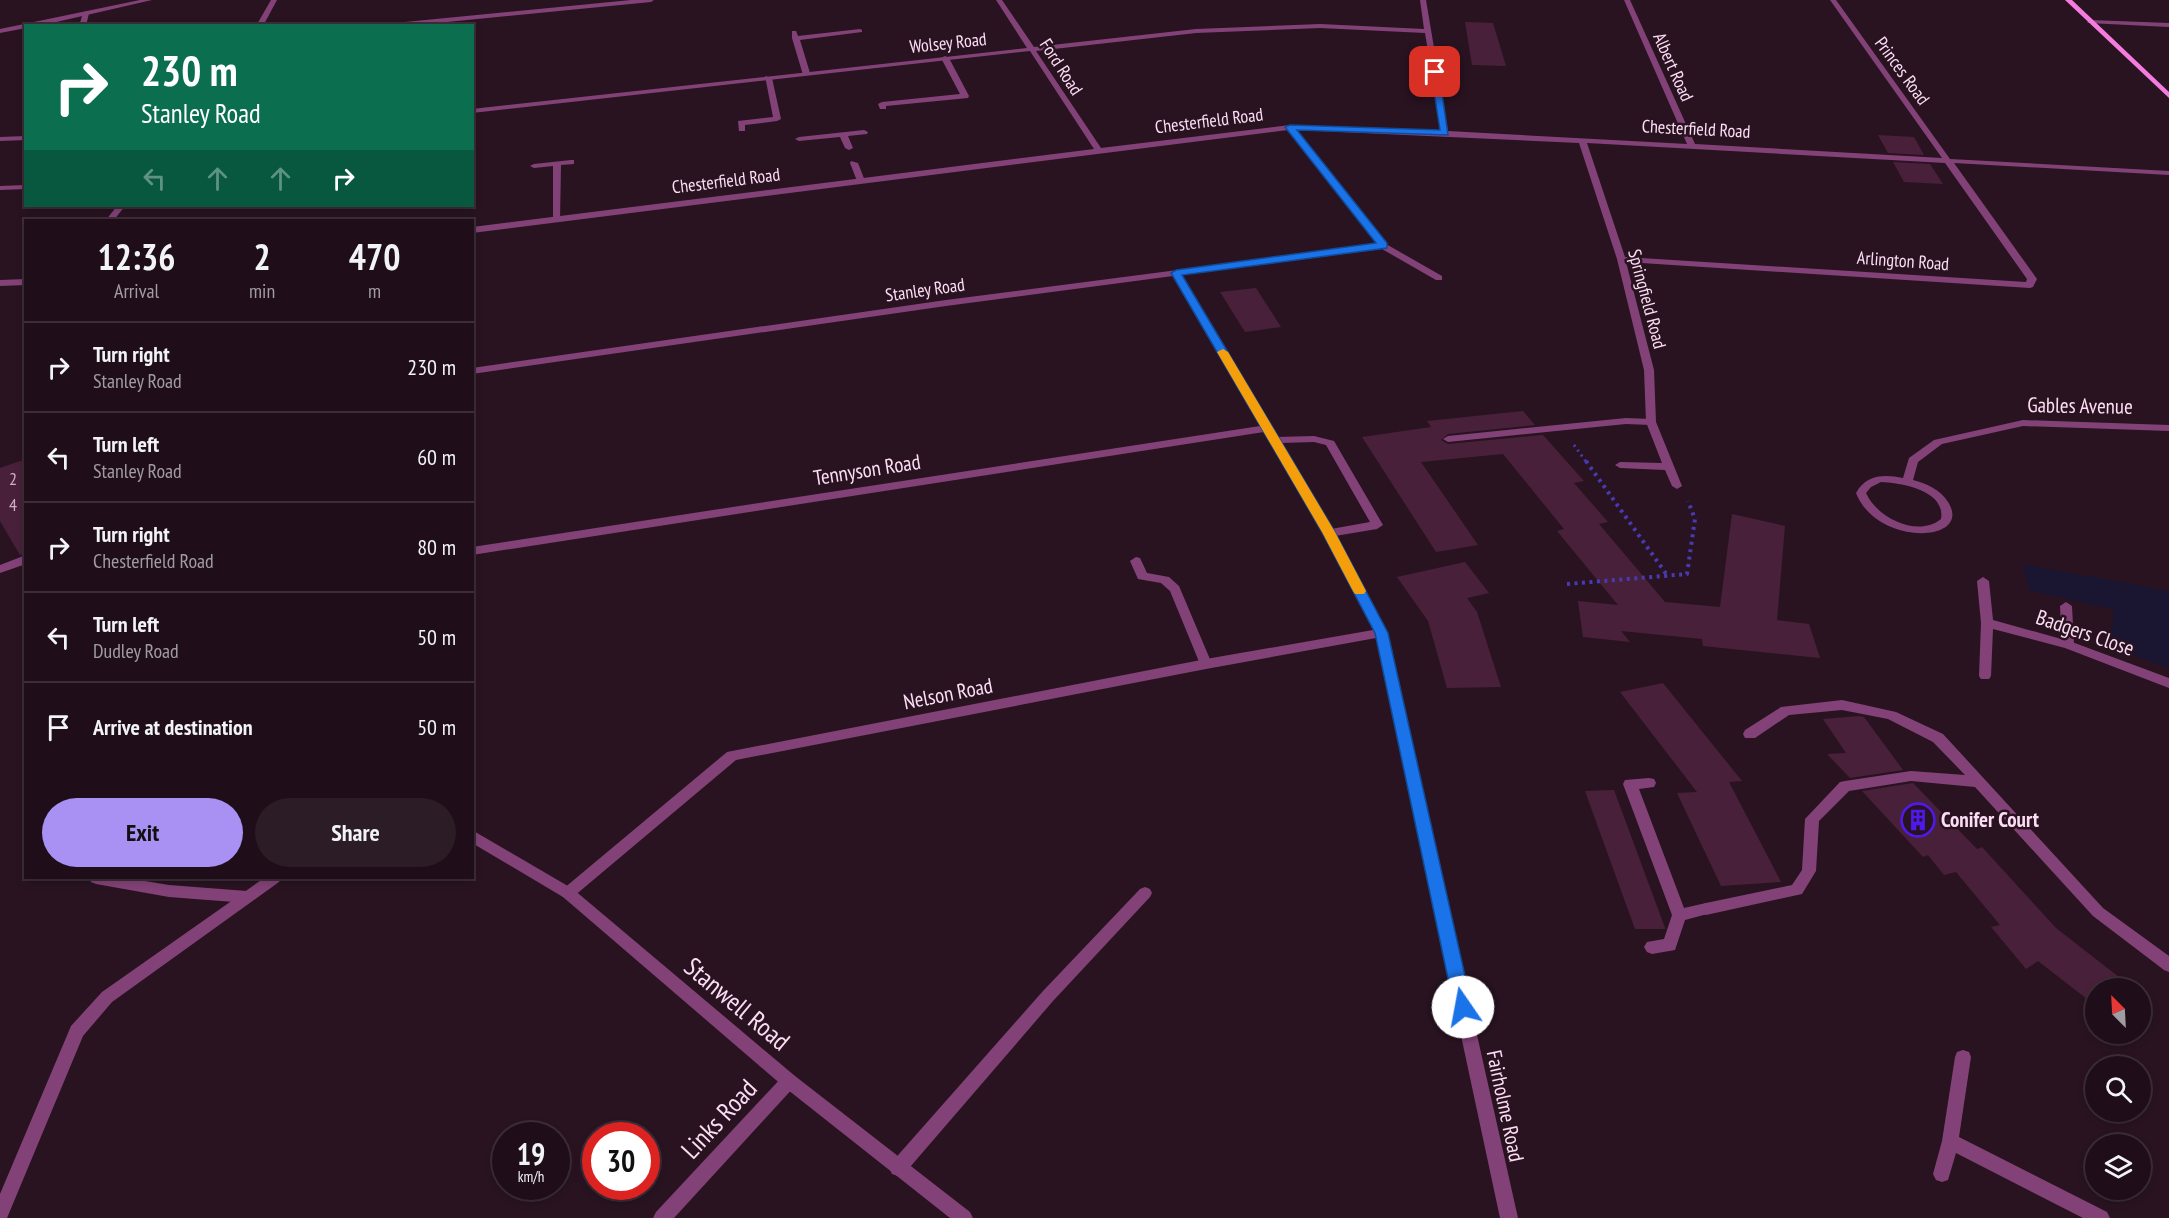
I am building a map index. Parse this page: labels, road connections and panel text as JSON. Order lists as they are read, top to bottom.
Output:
{
  "streets": {
    "street": [
      "Wolsey Road",
      "Ford Road",
      "Albert Road",
      "Princes Road",
      "Chesterfield Road",
      "Arlington Road",
      "Stanley Road",
      "Springfield Road",
      "Gables Avenue",
      "Tennyson Road",
      "Badgers Close",
      "Nelson Road",
      "Stanwell Road",
      "Fairholme Road",
      "Links Road"
    ]
  },
  "crossings": [
    ["Wolsey Road", "Ford Road"],
    ["Ford Road", "Chesterfield Road"],
    ["Albert Road", "Chesterfield Road"],
    ["Princes Road", "Chesterfield Road"],
    ["Princes Road", "Arlington Road"],
    ["Chesterfield Road", "Arlington Road"],
    ["Chesterfield Road", "Springfield Road"],
    ["Arlington Road", "Springfield Road"],
    ["Stanley Road", "Fairholme Road"],
    ["Tennyson Road", "Fairholme Road"],
    ["Nelson Road", "Stanwell Road"],
    ["Nelson Road", "Fairholme Road"],
    ["Stanwell Road", "Links Road"]
  ],
  "places": {
    "building": ["Conifer Court"]
  },
  "house_numbers": ["2", "4"],
  "north": "top left",
  "page": {
    "turn": ["230 m", "Stanley Road"],
    "eta": [
      "12:36",
      "Arrival",
      "2",
      "min",
      "470",
      "m"
    ],
    "list": [
      {
        "name": "Turn right",
        "note": "Stanley Road",
        "value": "230 m"
      },
      {
        "name": "Turn left",
        "note": "Stanley Road",
        "value": "60 m"
      },
      {
        "name": "Turn right",
        "note": "Chesterfield Road",
        "value": "80 m"
      },
      {
        "name": "Turn left",
        "note": "Dudley Road",
        "value": "50 m"
      },
      {
        "name": "Arrive at destination",
        "value": "50 m"
      }
    ],
    "buttons": ["Exit", "Share"],
    "speed": "19 km/h",
    "limit": "30"
  }
}
